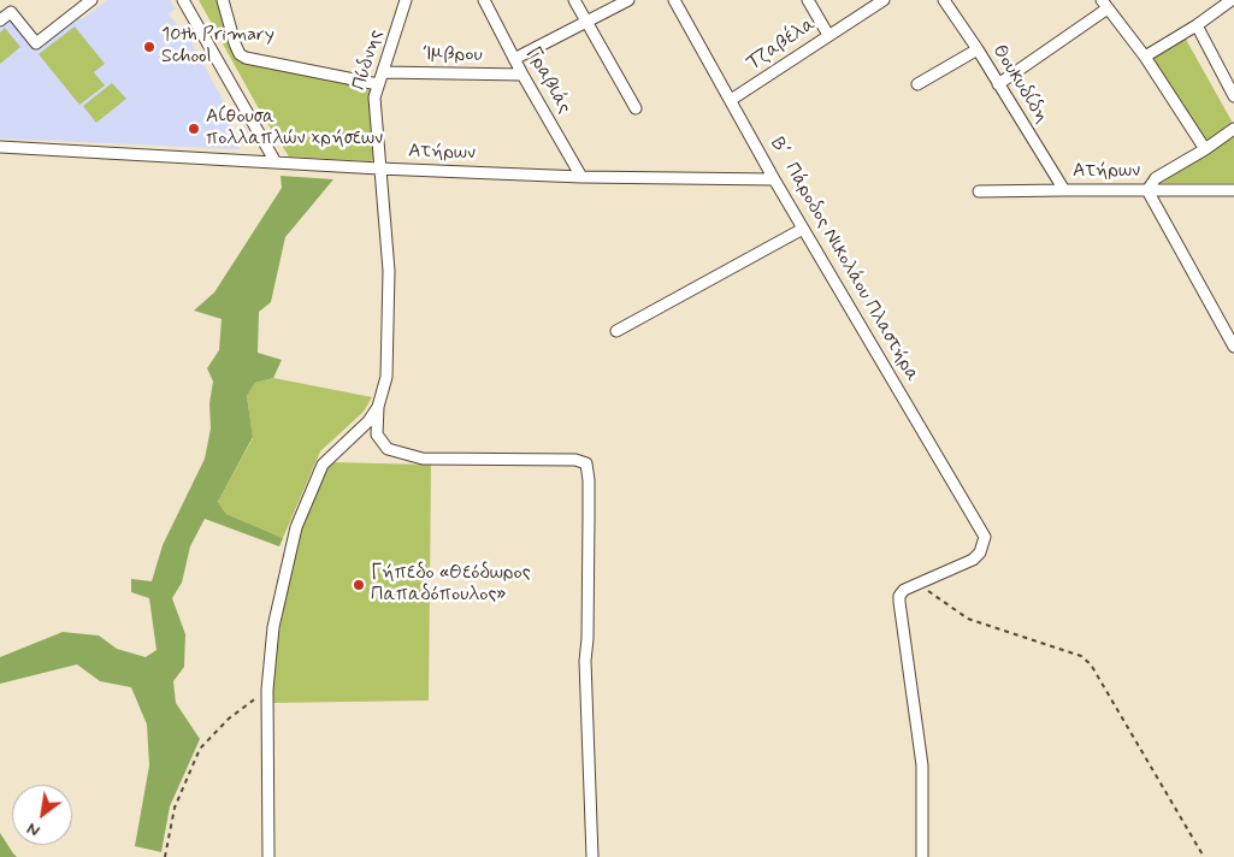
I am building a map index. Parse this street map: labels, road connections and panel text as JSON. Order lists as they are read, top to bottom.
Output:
{
  "streets": {
    "street": [
      "Τζαβέλα",
      "Ίμβρου",
      "Πύδνης",
      "Γραβιάς",
      "Θουκυδίδη",
      "Ατήρων",
      "Β΄ Πάροδος Νικολάου Πλαστήρα"
    ]
  },
  "crossings": [
    ["Τζαβέλα", "Β΄ Πάροδος Νικολάου Πλαστήρα"],
    ["Ίμβρου", "Πύδνης"],
    ["Ίμβρου", "Γραβιάς"],
    ["Πύδνης", "Ατήρων"],
    ["Γραβιάς", "Ατήρων"],
    ["Θουκυδίδη", "Ατήρων"],
    ["Ατήρων", "Β΄ Πάροδος Νικολάου Πλαστήρα"]
  ],
  "places": ["10th Primary School", "Αίθουσα πολλαπλών χρήσεων", "Γήπεδο «Θεόδωρος Παπαδόπουλος»"],
  "north": "bottom left"
}
